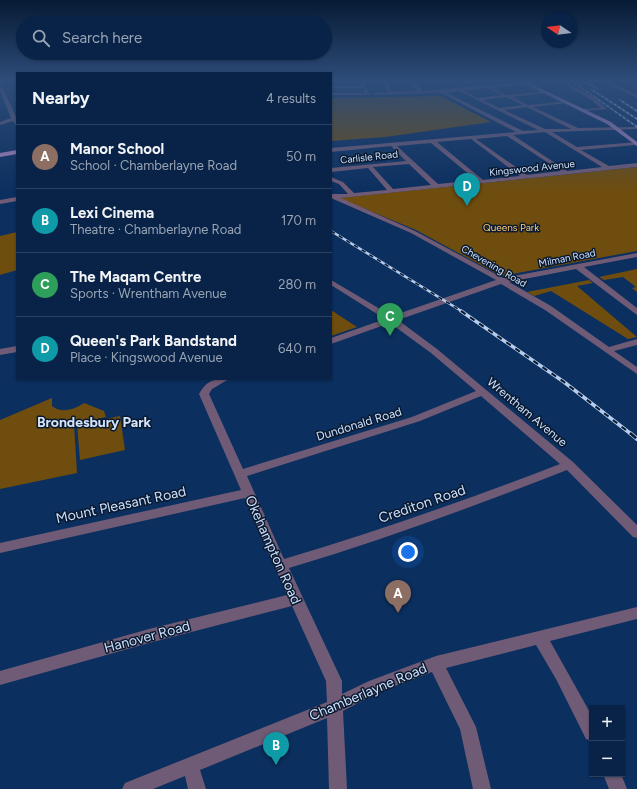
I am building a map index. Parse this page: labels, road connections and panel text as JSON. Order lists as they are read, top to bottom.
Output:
{
  "streets": {
    "street": [
      "Carlisle Road",
      "Kingswood Avenue",
      "Milman Road",
      "Chevening Road",
      "Wrentham Avenue",
      "Dundonald Road",
      "Crediton Road",
      "Mount Pleasant Road",
      "Okehampton Road",
      "Hanover Road",
      "Chamberlayne Road"
    ]
  },
  "crossings": [
    ["Kingswood Avenue", "Chevening Road"],
    ["Milman Road", "Chevening Road"],
    ["Milman Road", "Wrentham Avenue"],
    ["Wrentham Avenue", "Dundonald Road"],
    ["Wrentham Avenue", "Crediton Road"],
    ["Dundonald Road", "Okehampton Road"],
    ["Crediton Road", "Okehampton Road"],
    ["Mount Pleasant Road", "Okehampton Road"],
    ["Okehampton Road", "Hanover Road"],
    ["Okehampton Road", "Chamberlayne Road"]
  ],
  "districts": ["Brondesbury Park"],
  "parks": ["Queens Park"],
  "north": "left",
  "page": {
    "search": "Search here",
    "heading": ["Nearby", "4 results"],
    "list": [
      {
        "mark": "A",
        "name": "Manor School",
        "note": "School · Chamberlayne Road",
        "value": "50 m"
      },
      {
        "mark": "B",
        "name": "Lexi Cinema",
        "note": "Theatre · Chamberlayne Road",
        "value": "170 m"
      },
      {
        "mark": "C",
        "name": "The Maqam Centre",
        "note": "Sports · Wrentham Avenue",
        "value": "280 m"
      },
      {
        "mark": "D",
        "name": "Queen's Park Bandstand",
        "note": "Place · Kingswood Avenue",
        "value": "640 m"
      }
    ],
    "pins": [
      "D",
      "C",
      "A",
      "B"
    ],
    "map_buttons": ["+", "−"]
  }
}
